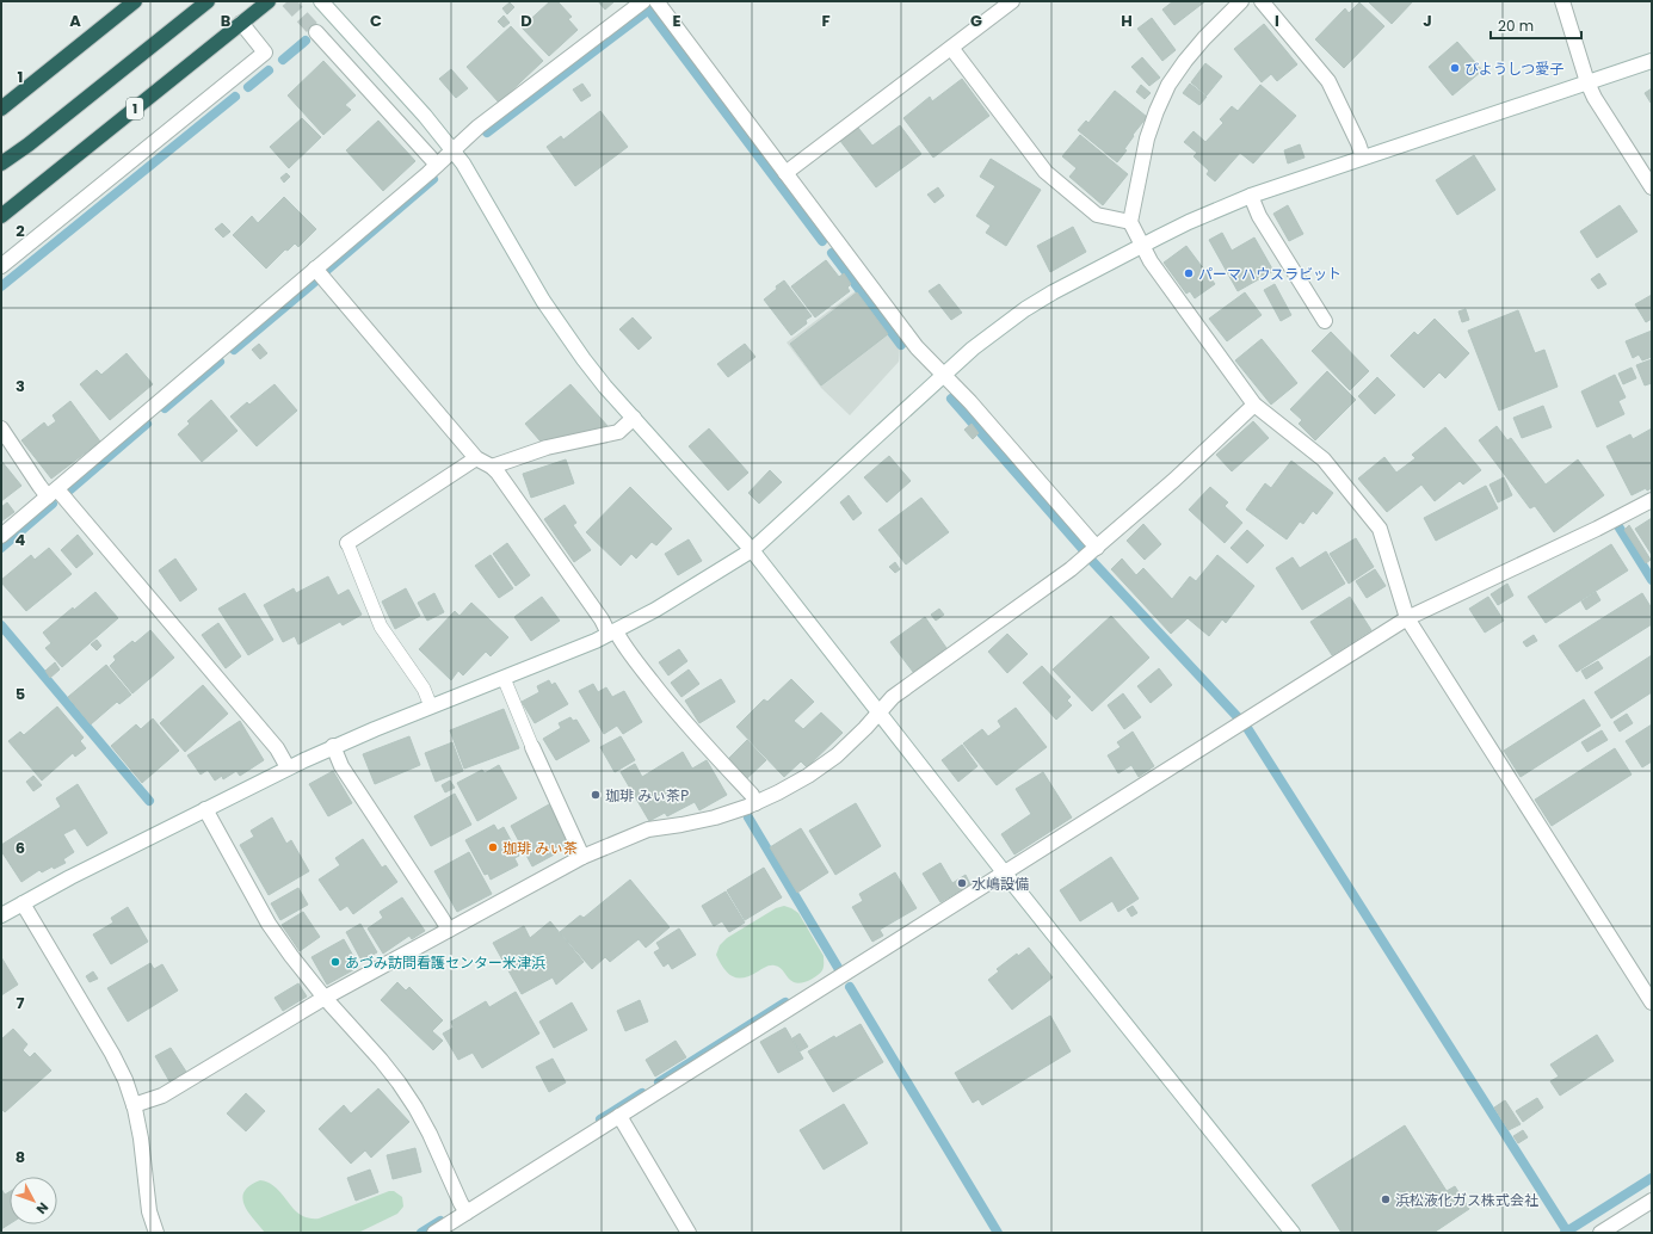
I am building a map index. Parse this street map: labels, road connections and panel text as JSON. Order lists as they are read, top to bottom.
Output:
{
  "streets": {
    "highway": ["1"]
  },
  "places": [
    "びようしつ愛子",
    "パーマハウスラビット",
    "珈琲 みぃ茶P",
    "珈琲 みぃ茶",
    "水嶋設備",
    "あづみ訪問看護センター米津浜",
    "浜松液化ガス株式会社"
  ],
  "scale_bar": "20 m",
  "north": "bottom right",
  "grid": {
    "columns": [
      "A",
      "B",
      "C",
      "D",
      "E",
      "F",
      "G",
      "H",
      "I",
      "J"
    ],
    "rows": [
      "1",
      "2",
      "3",
      "4",
      "5",
      "6",
      "7",
      "8"
    ]
  }
}
